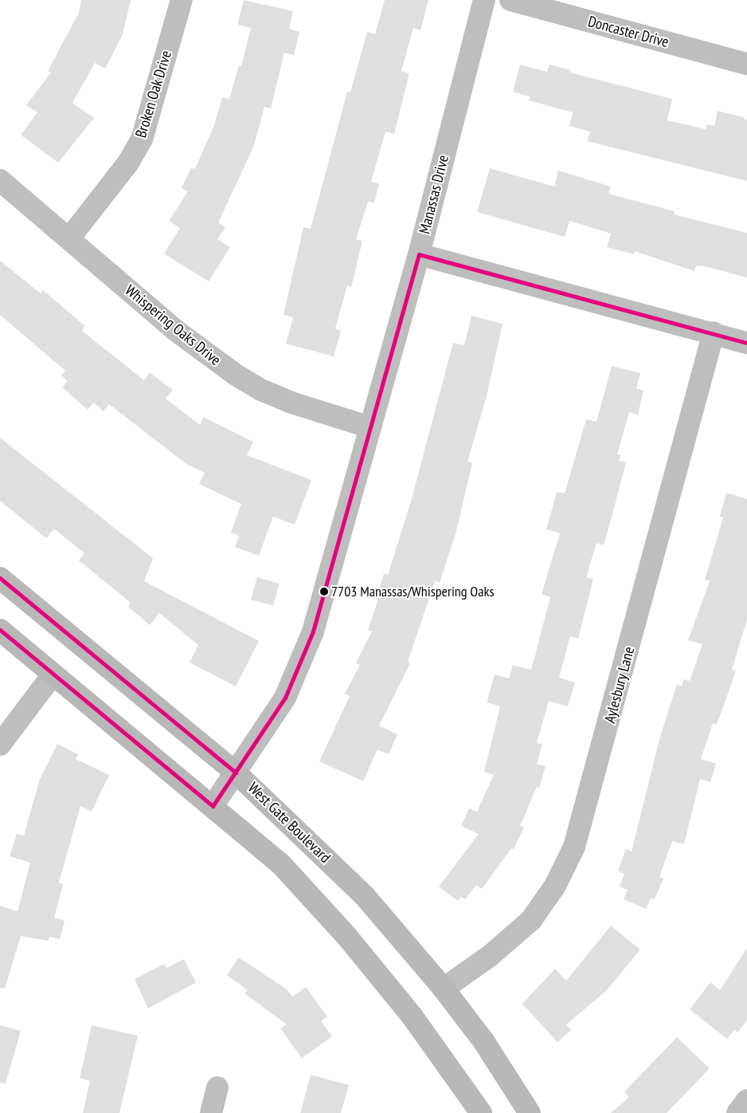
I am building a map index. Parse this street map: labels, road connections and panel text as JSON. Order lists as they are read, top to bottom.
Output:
{
  "streets": {
    "main road": ["West Gate Boulevard"],
    "street": [
      "Doncaster Drive",
      "Broken Oak Drive",
      "Manassas Drive",
      "Whispering Oaks Drive",
      "Aylesbury Lane"
    ]
  },
  "crossings": [
    ["Broken Oak Drive", "Whispering Oaks Drive"],
    ["Manassas Drive", "Whispering Oaks Drive"],
    ["Manassas Drive", "West Gate Boulevard"],
    ["Aylesbury Lane", "West Gate Boulevard"]
  ],
  "places": ["7703 Manassas/Whispering Oaks"]
}
